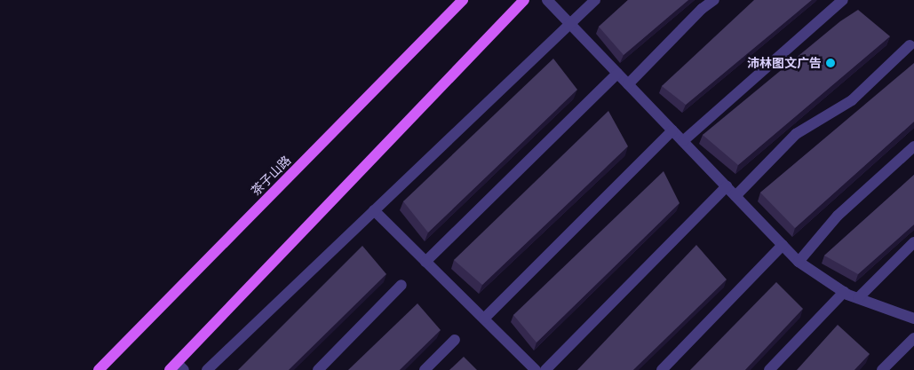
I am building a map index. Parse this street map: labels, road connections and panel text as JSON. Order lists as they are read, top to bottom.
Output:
{
  "streets": {
    "main road": ["茶子山路"]
  },
  "places": ["沛林图文广告"]
}
